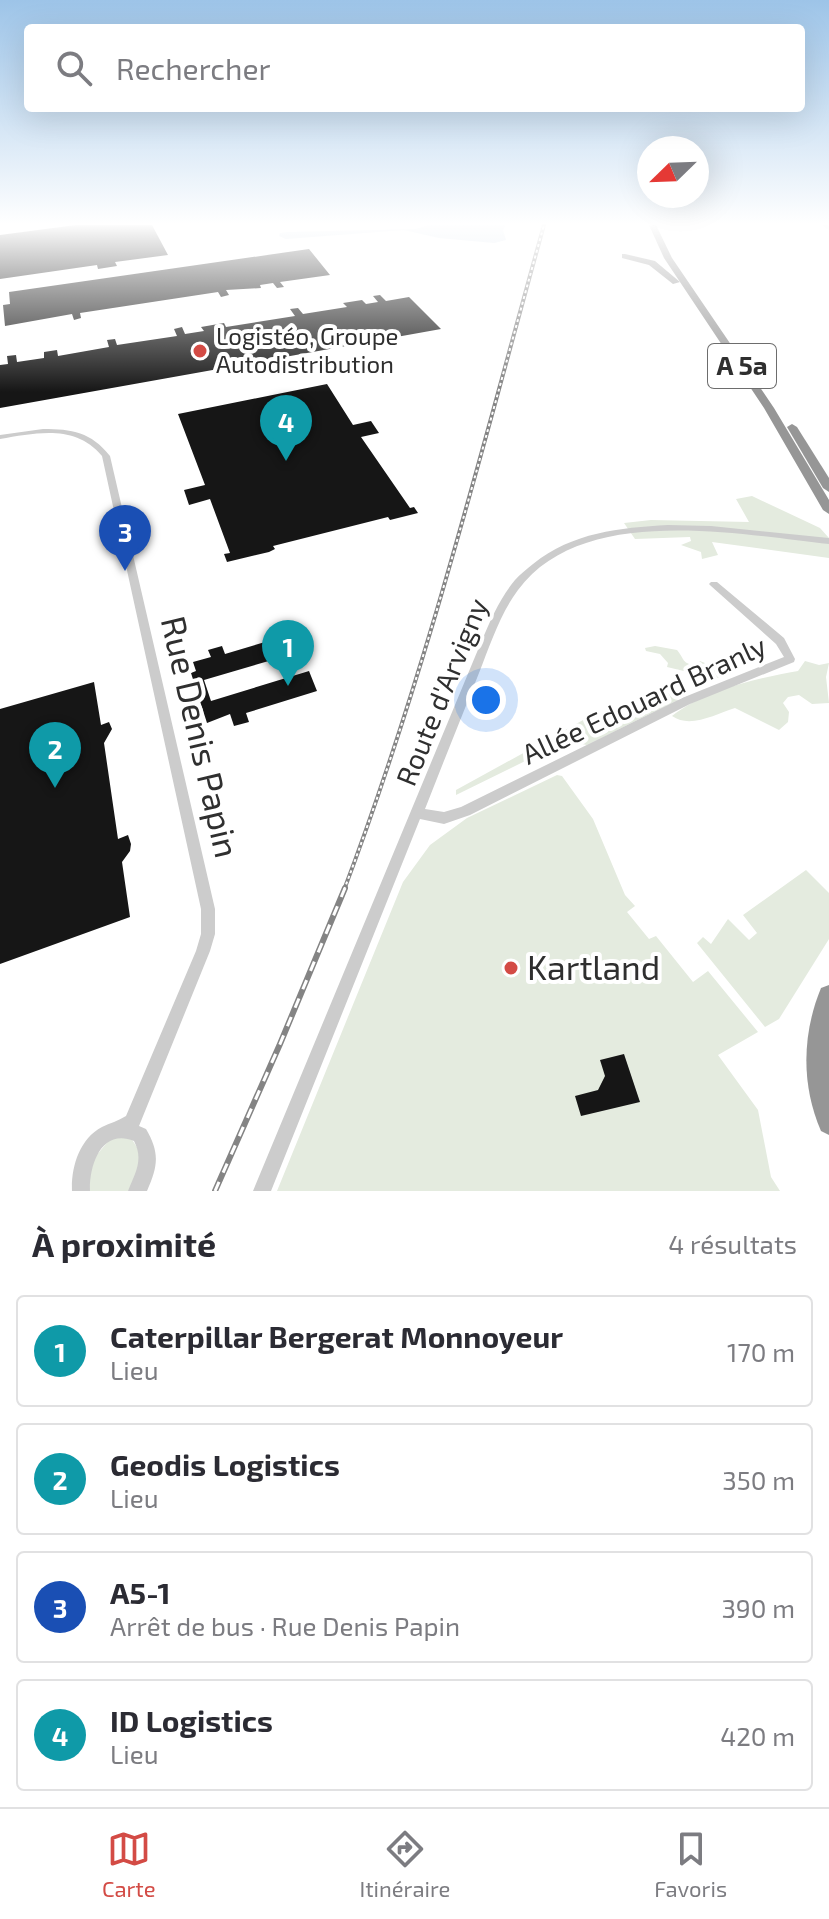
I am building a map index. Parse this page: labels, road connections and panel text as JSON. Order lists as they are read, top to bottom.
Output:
{
  "streets": {
    "highway": ["A 5a"],
    "street": ["Route d'Arvigny", "Allée Edouard Branly", "Rue Denis Papin"]
  },
  "crossings": [
    ["Route d'Arvigny", "Allée Edouard Branly"]
  ],
  "places": ["Logistéo, Groupe Autodistribution", "Kartland"],
  "north": "bottom left",
  "page": {
    "search": "Rechercher",
    "pins": [
      "4",
      "3",
      "1",
      "2"
    ],
    "heading": ["À proximité", "4 résultats"],
    "list": [
      {
        "mark": "1",
        "name": "Caterpillar Bergerat Monnoyeur",
        "note": "Lieu",
        "value": "170 m"
      },
      {
        "mark": "2",
        "name": "Geodis Logistics",
        "note": "Lieu",
        "value": "350 m"
      },
      {
        "mark": "3",
        "name": "A5-1",
        "note": "Arrêt de bus · Rue Denis Papin",
        "value": "390 m"
      },
      {
        "mark": "4",
        "name": "ID Logistics",
        "note": "Lieu",
        "value": "420 m"
      }
    ],
    "nav": ["Carte", "Itinéraire", "Favoris"]
  }
}
